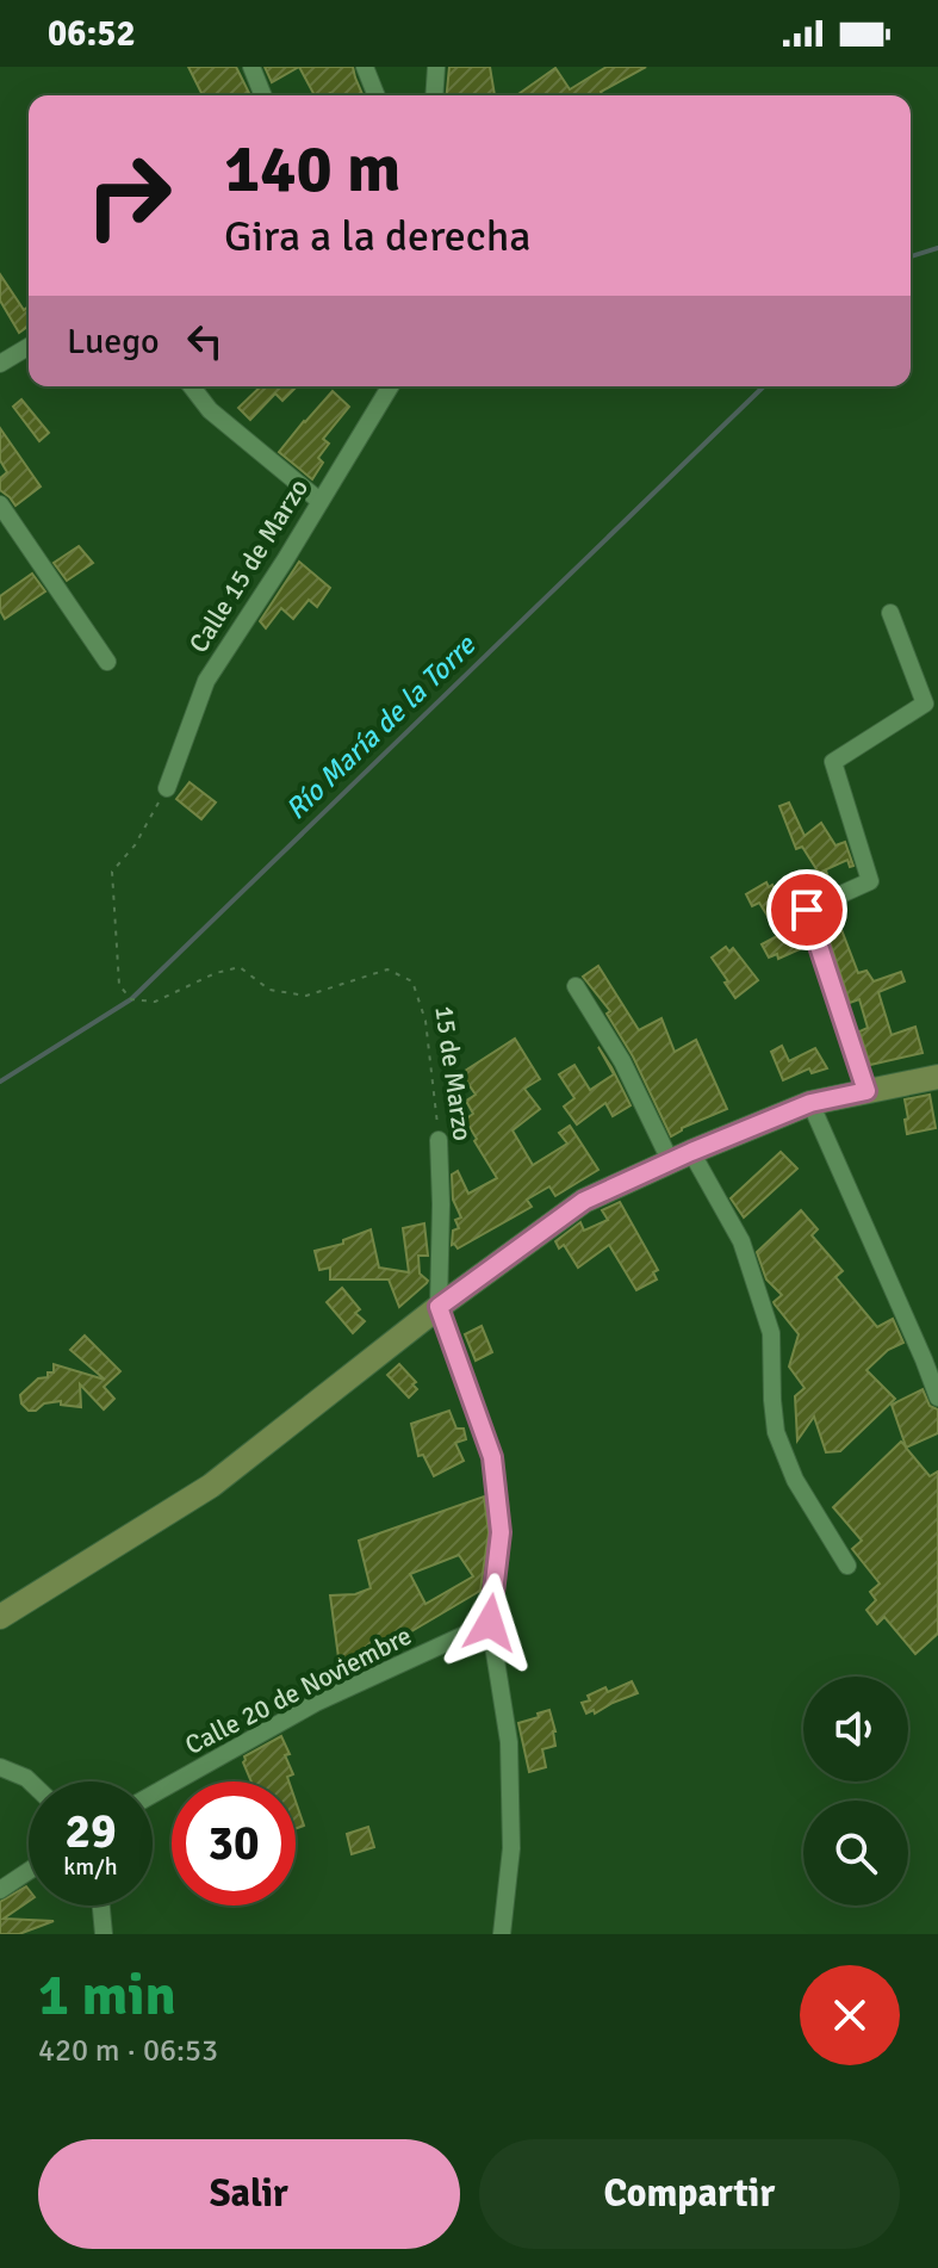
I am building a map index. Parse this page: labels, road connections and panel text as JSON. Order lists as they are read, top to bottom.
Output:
{
  "streets": {
    "street": ["Calle 15 de Marzo", "15 de Marzo", "Calle 20 de Noviembre"]
  },
  "crossings": [
    ["Calle 15 de Marzo", "15 de Marzo"]
  ],
  "water": ["Río María de la Torre"],
  "page": {
    "status": "06:52",
    "turn": ["140 m", "Gira a la derecha"],
    "then": "Luego",
    "speed": "29 km/h",
    "limit": "30",
    "heading": ["1 min", "420 m · 06:53"],
    "buttons": ["Salir", "Compartir"]
  }
}
